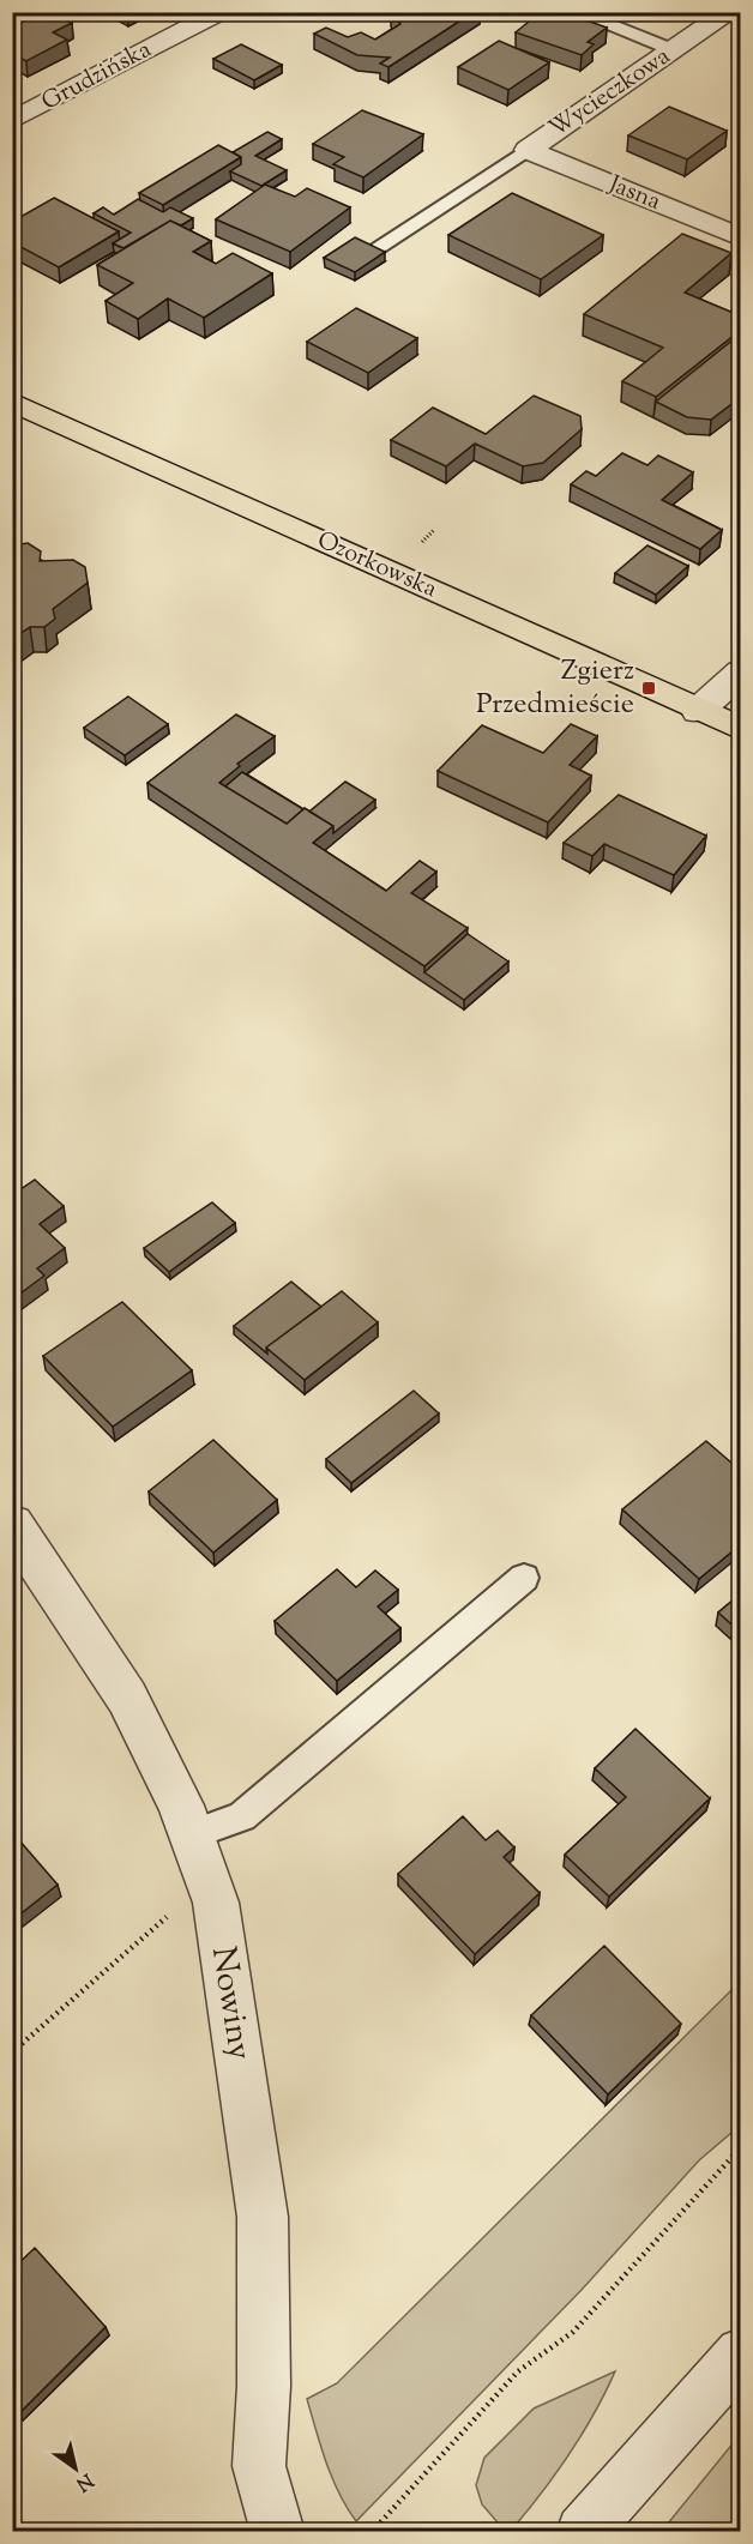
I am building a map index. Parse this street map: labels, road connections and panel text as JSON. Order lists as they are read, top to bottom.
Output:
{
  "streets": {
    "main road": ["Ozorkowska"],
    "street": [
      "Grudzińska",
      "Wycieczkowa",
      "Jasna",
      "Nowiny"
    ]
  },
  "crossings": [
    ["Wycieczkowa", "Jasna"]
  ],
  "places": {
    "transit": ["Zgierz Przedmieście"]
  },
  "north": "bottom right"
}
